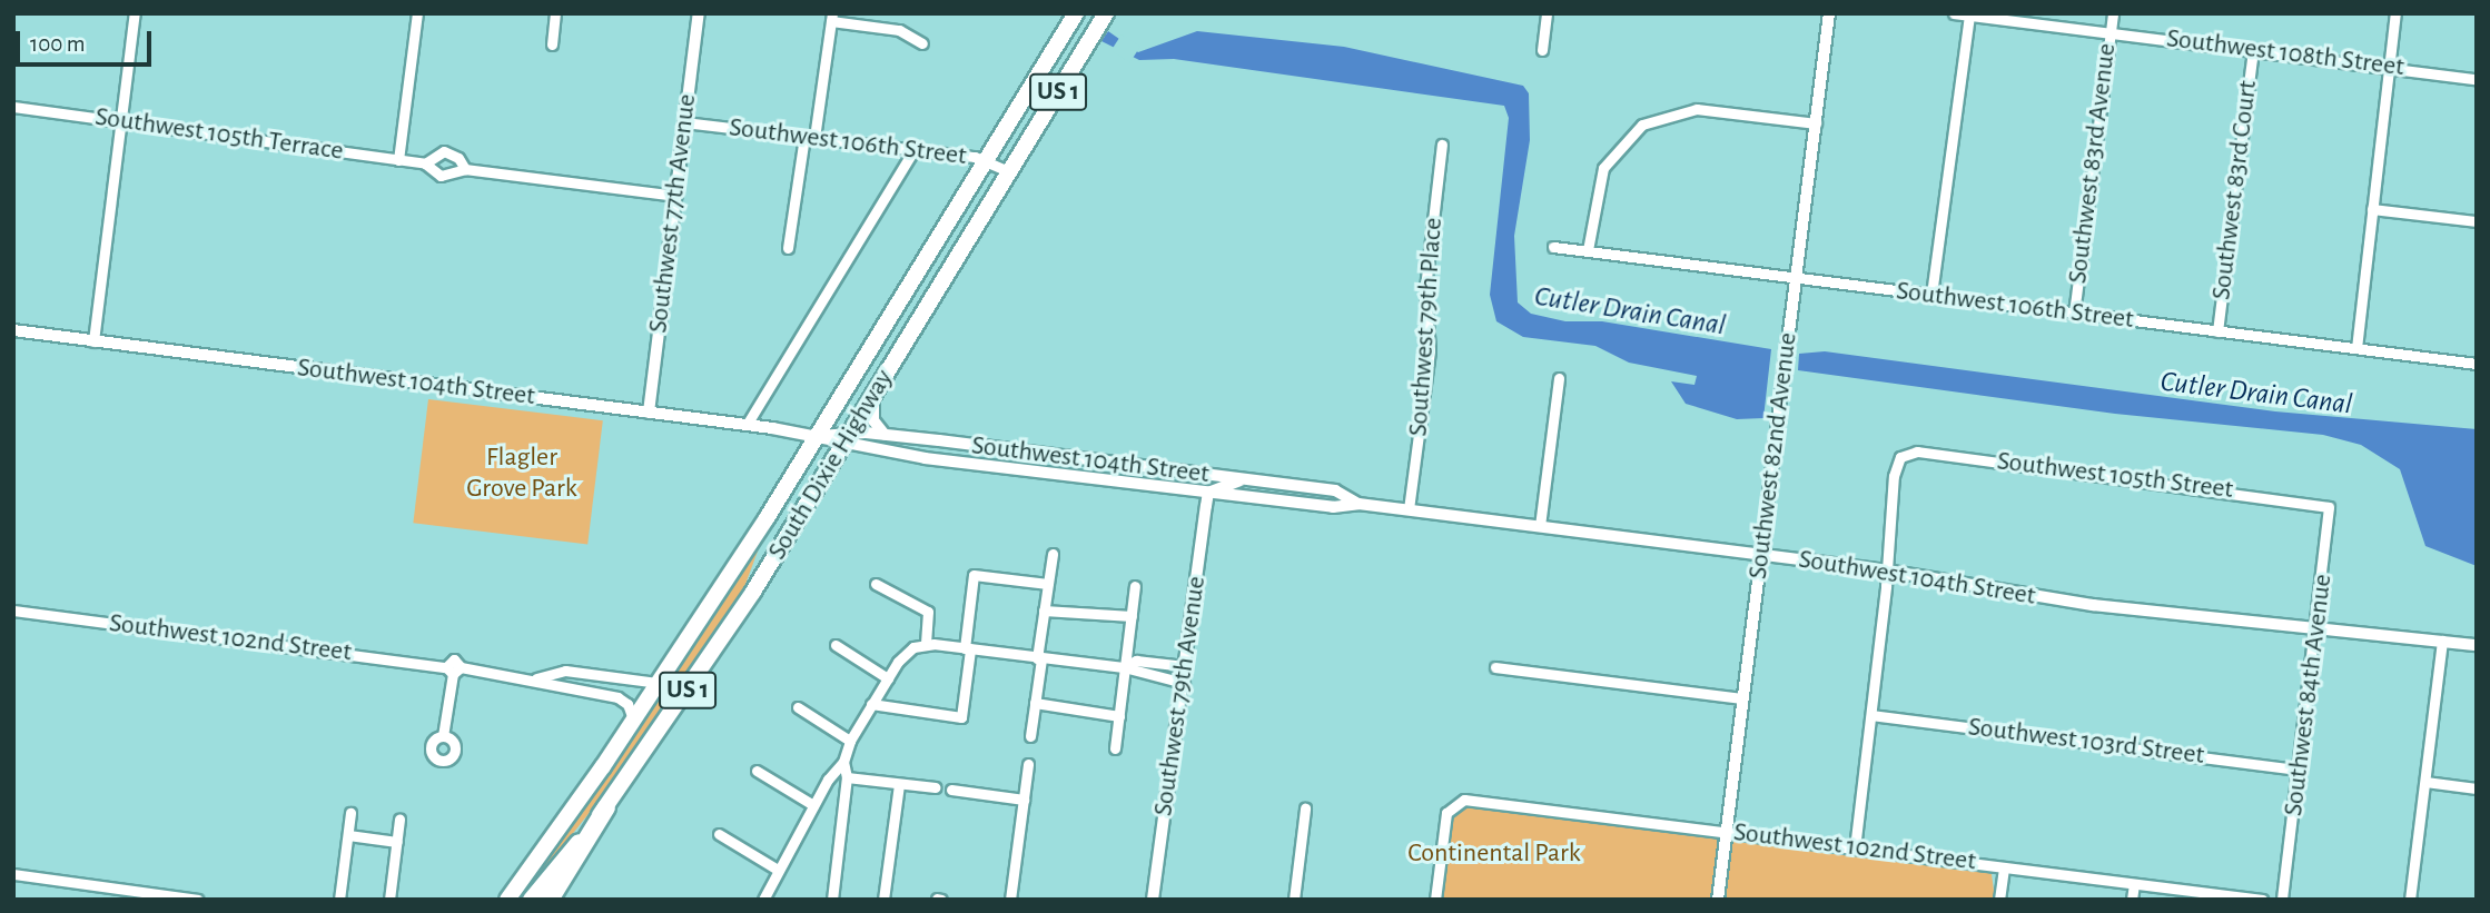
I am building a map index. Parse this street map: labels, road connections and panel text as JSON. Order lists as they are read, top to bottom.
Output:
{
  "streets": {
    "highway": ["US 1", "South Dixie Highway"],
    "street": [
      "Southwest 108th Street",
      "Southwest 105th Terrace",
      "Southwest 106th Street",
      "Southwest 83rd Avenue",
      "Southwest 83rd Court",
      "Southwest 77th Avenue",
      "Southwest 79th Place",
      "Southwest 104th Street",
      "Southwest 82nd Avenue",
      "Southwest 105th Street",
      "Southwest 102nd Street",
      "Southwest 84th Avenue",
      "Southwest 79th Avenue",
      "Southwest 103rd Street"
    ]
  },
  "crossings": [
    ["Southwest 108th Street", "Southwest 83rd Avenue"],
    ["Southwest 108th Street", "Southwest 83rd Court"],
    ["Southwest 105th Terrace", "Southwest 77th Avenue"],
    ["Southwest 106th Street", "Southwest 83rd Avenue"],
    ["Southwest 106th Street", "Southwest 83rd Court"],
    ["Southwest 106th Street", "Southwest 77th Avenue"],
    ["Southwest 106th Street", "Southwest 82nd Avenue"],
    ["Southwest 106th Street", "South Dixie Highway"],
    ["Southwest 77th Avenue", "Southwest 104th Street"],
    ["Southwest 79th Place", "Southwest 104th Street"],
    ["Southwest 104th Street", "Southwest 82nd Avenue"],
    ["Southwest 104th Street", "South Dixie Highway"],
    ["Southwest 104th Street", "Southwest 105th Street"],
    ["Southwest 104th Street", "Southwest 84th Avenue"],
    ["Southwest 104th Street", "Southwest 79th Avenue"],
    ["Southwest 82nd Avenue", "Southwest 102nd Street"],
    ["South Dixie Highway", "Southwest 102nd Street"],
    ["Southwest 105th Street", "Southwest 84th Avenue"],
    ["Southwest 84th Avenue", "Southwest 103rd Street"]
  ],
  "water": ["Cutler Drain Canal"],
  "parks": ["Flagler Grove Park", "Continental Park"],
  "scale_bar": "100 m"
}
